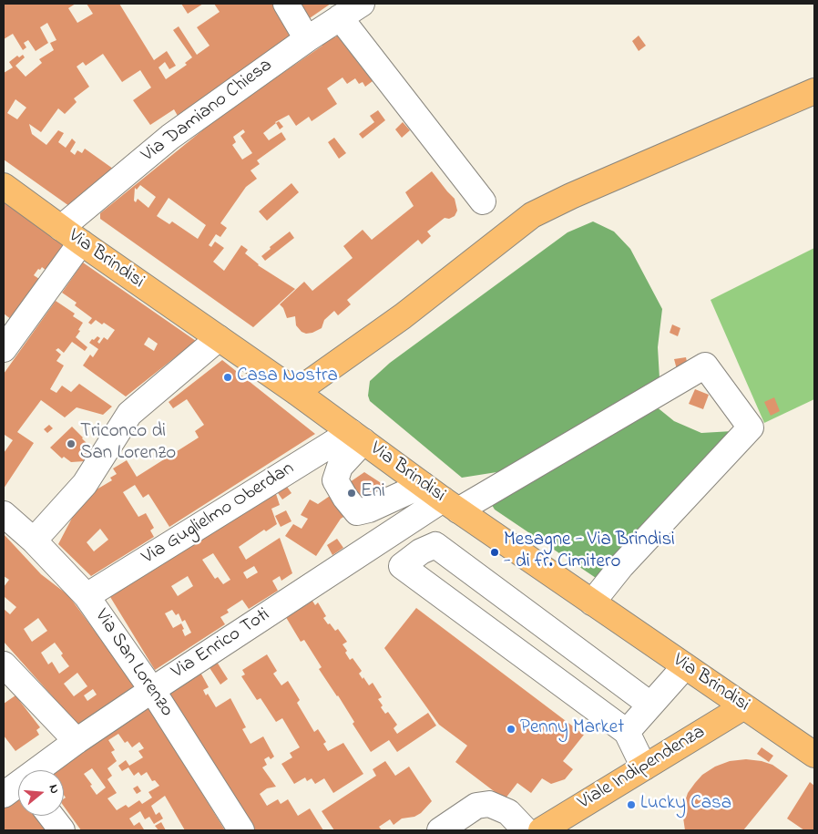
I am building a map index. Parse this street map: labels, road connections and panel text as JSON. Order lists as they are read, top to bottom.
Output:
{
  "streets": {
    "main road": ["Via Brindisi", "Viale Indipendenza"],
    "street": [
      "Via Damiano Chiesa",
      "Via Guglielmo Oberdan",
      "Via Enrico Toti",
      "Via San Lorenzo"
    ]
  },
  "crossings": [
    ["Via Damiano Chiesa", "Via Brindisi"],
    ["Via Brindisi", "Via Guglielmo Oberdan"],
    ["Via Brindisi", "Via Enrico Toti"],
    ["Via Brindisi", "Viale Indipendenza"],
    ["Via Guglielmo Oberdan", "Via San Lorenzo"],
    ["Via Enrico Toti", "Via San Lorenzo"]
  ],
  "places": [
    "Casa Nostra",
    "Triconco di San Lorenzo",
    "Eni",
    "Mesagne - Via Brindisi - di fr. Cimitero",
    "Penny Market",
    "Lucky Casa"
  ],
  "north": "right"
}
